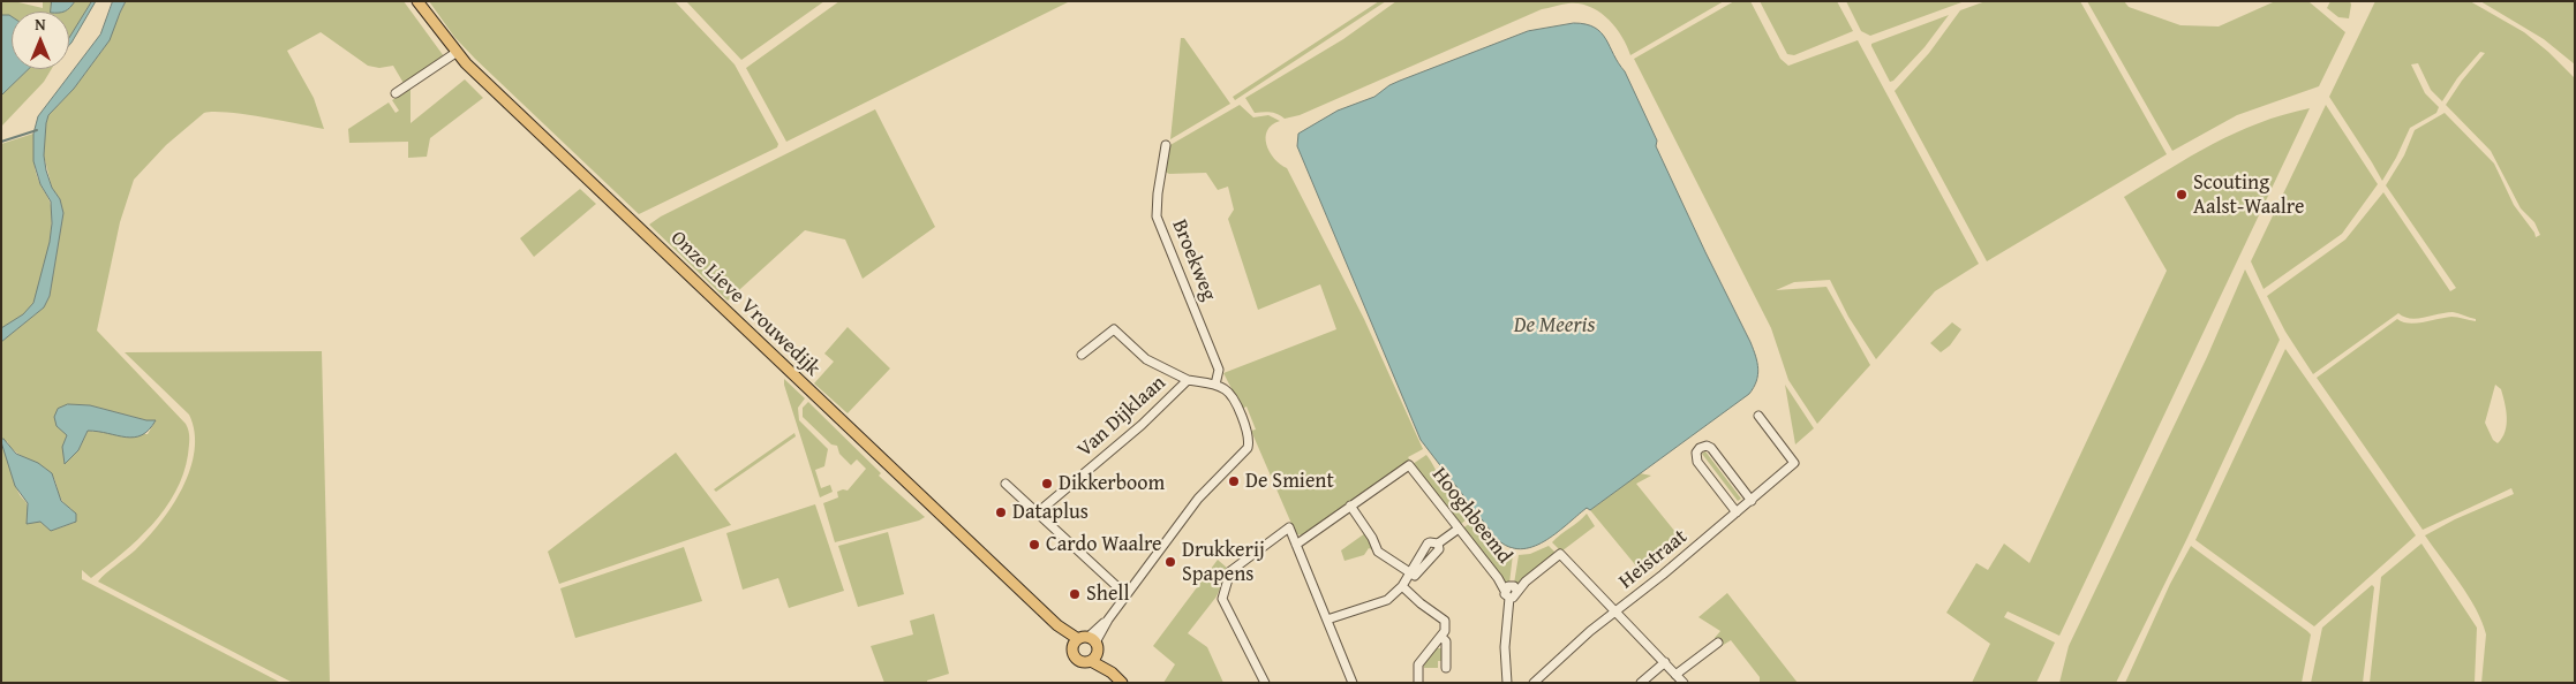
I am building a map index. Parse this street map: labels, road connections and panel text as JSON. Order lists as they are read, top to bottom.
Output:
{
  "streets": {
    "main road": ["Onze Lieve Vrouwedijk"],
    "street": [
      "Broekweg",
      "Van Dijklaan",
      "Hooghbeemd",
      "Heistraat"
    ]
  },
  "crossings": [
    ["Broekweg", "Van Dijklaan"],
    ["Hooghbeemd", "Heistraat"]
  ],
  "water": ["De Meeris"],
  "places": [
    "Scouting Aalst-Waalre",
    "De Smient",
    "Dikkerboom",
    "Dataplus",
    "Cardo Waalre",
    "Drukkerij Spapens",
    "Shell"
  ],
  "north": "top"
}
